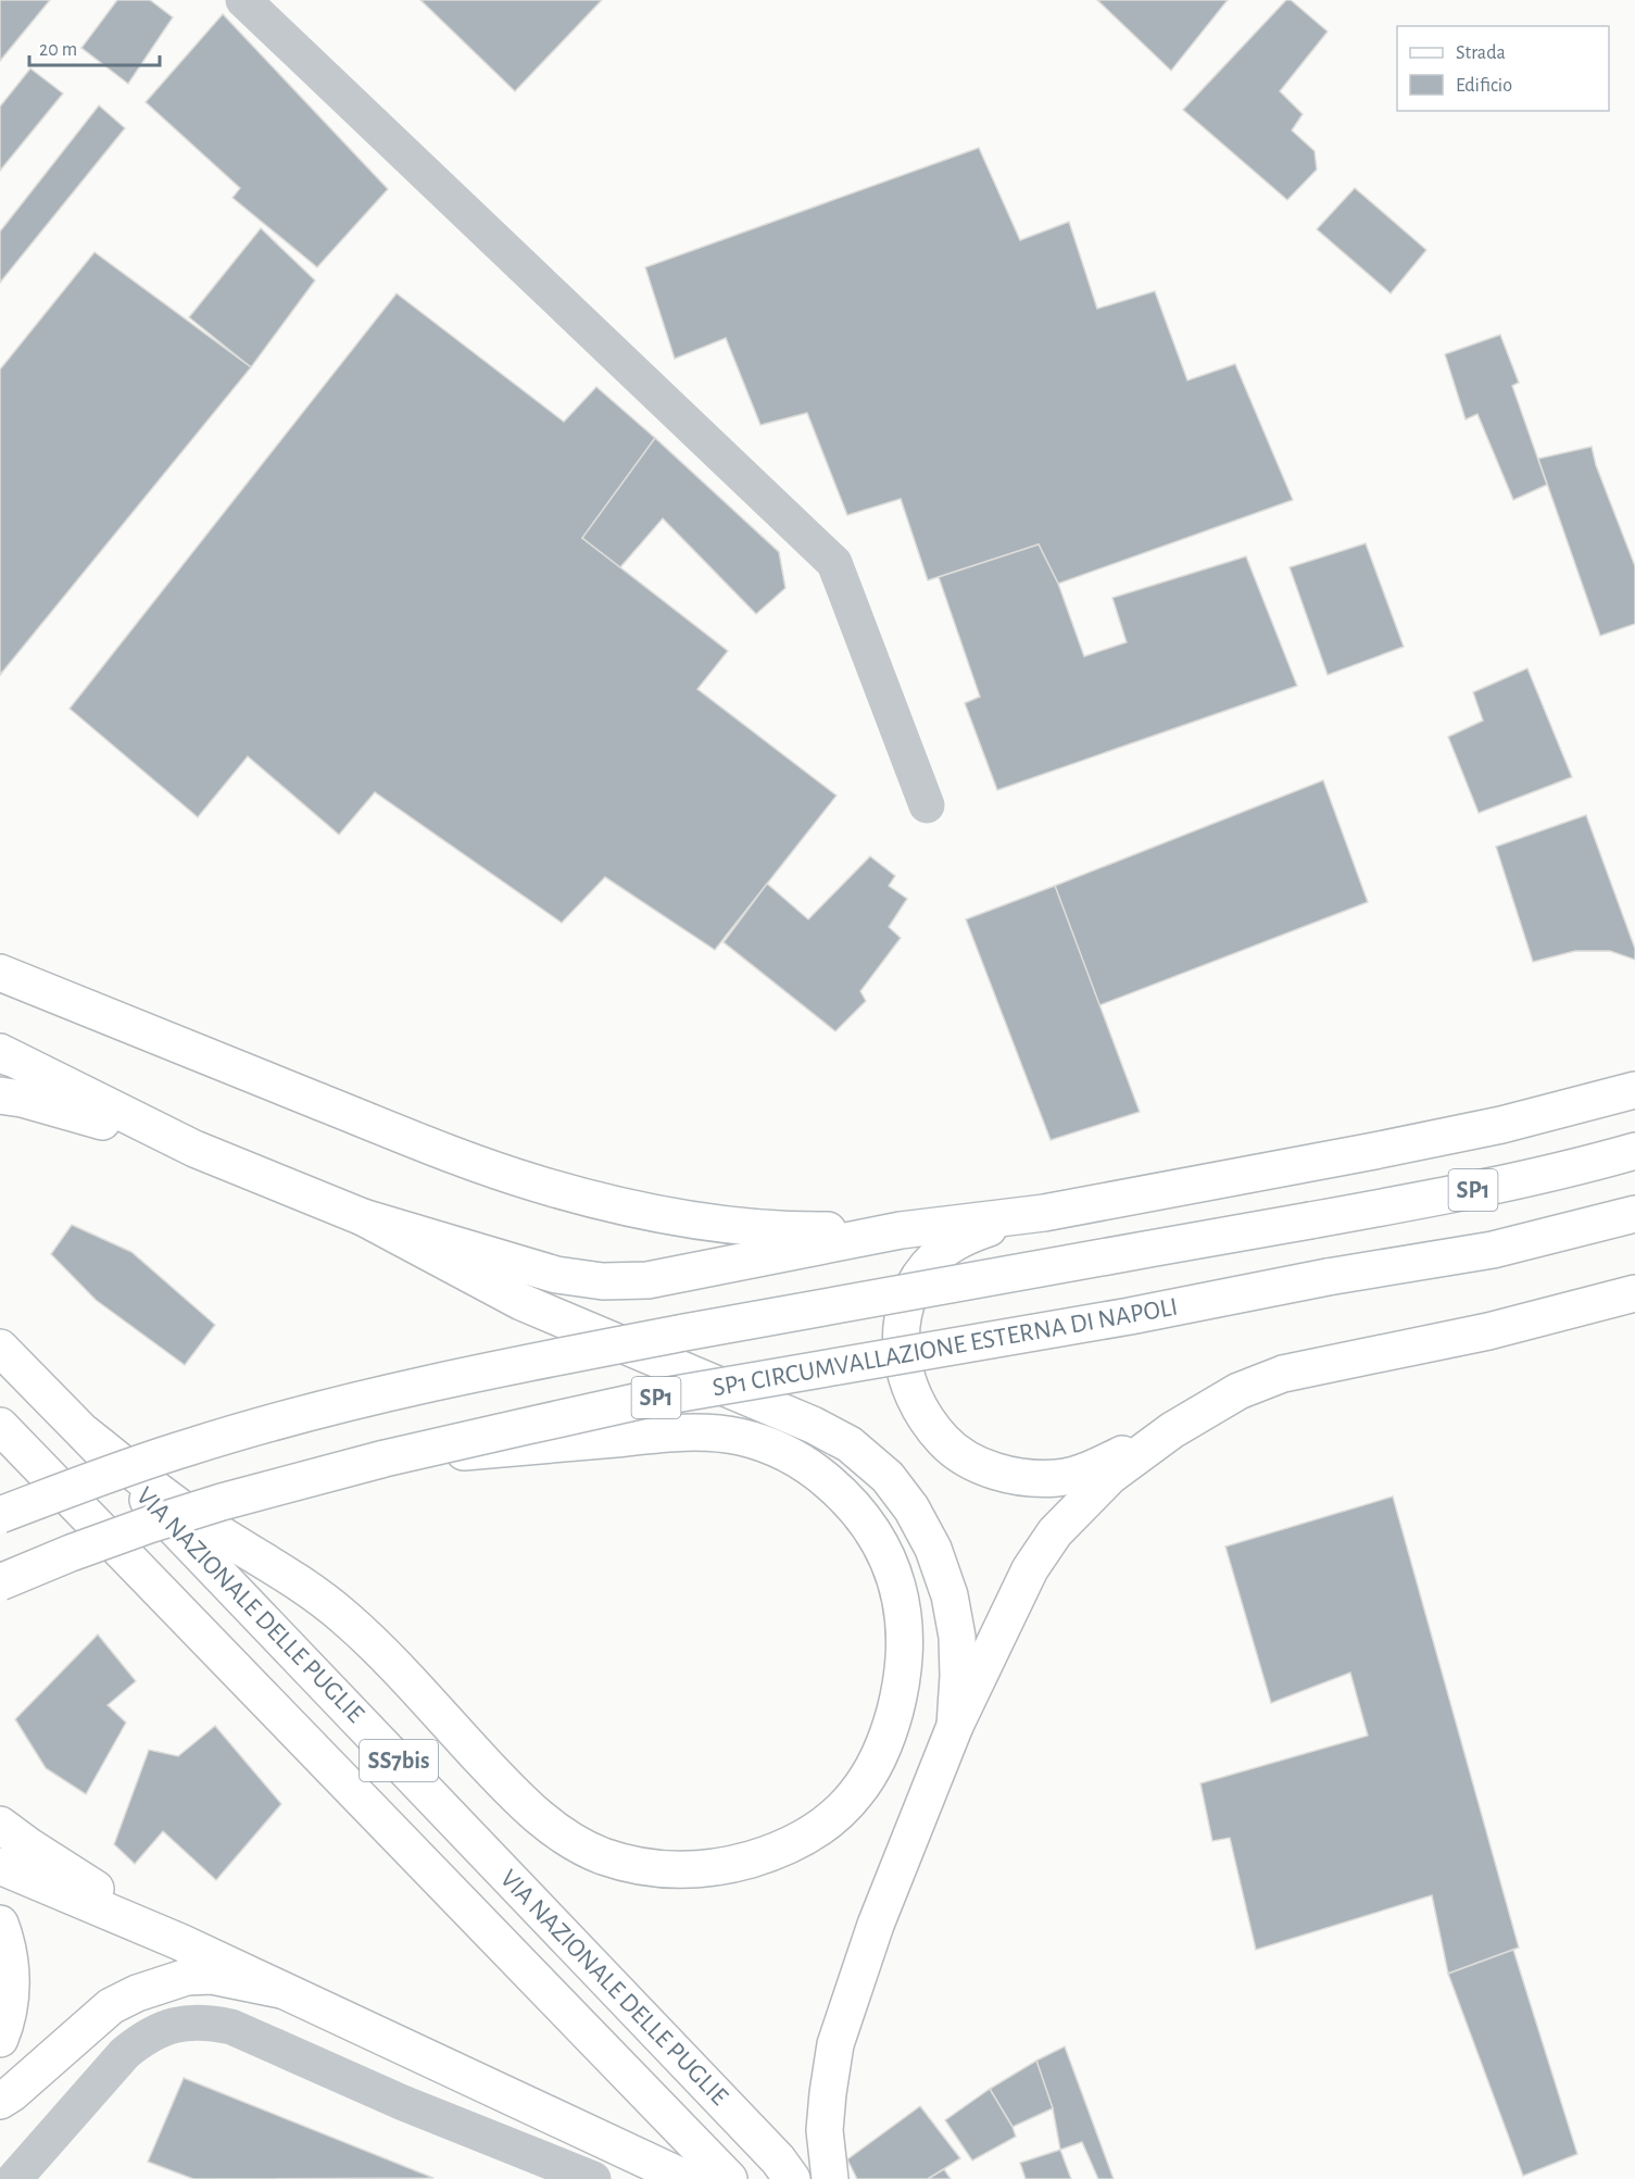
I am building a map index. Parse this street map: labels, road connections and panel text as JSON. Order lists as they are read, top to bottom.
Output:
{
  "streets": {
    "main road": [
      "SP1",
      "SP1 CIRCUMVALLAZIONE ESTERNA DI NAPOLI",
      "VIA NAZIONALE DELLE PUGLIE",
      "SS7bis"
    ]
  },
  "legend": ["Strada", "Edificio"],
  "scale_bar": "20 m"
}
